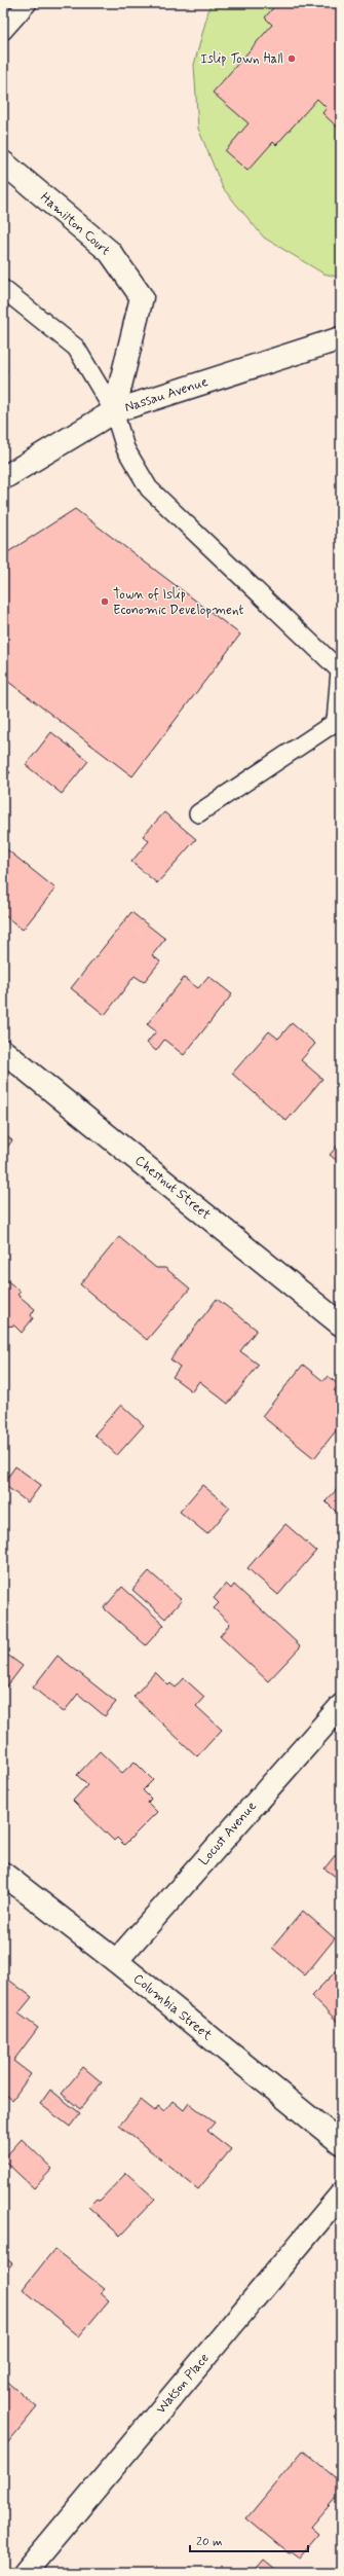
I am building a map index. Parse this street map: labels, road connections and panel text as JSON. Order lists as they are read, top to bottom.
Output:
{
  "streets": {
    "street": [
      "Hamilton Court",
      "Nassau Avenue",
      "Chestnut Street",
      "Locust Avenue",
      "Columbia Street",
      "Watson Place"
    ]
  },
  "crossings": [
    ["Hamilton Court", "Nassau Avenue"],
    ["Locust Avenue", "Columbia Street"]
  ],
  "places": ["Islip Town Hall", "Town of Islip Economic Development"],
  "scale_bar": "20 m"
}
